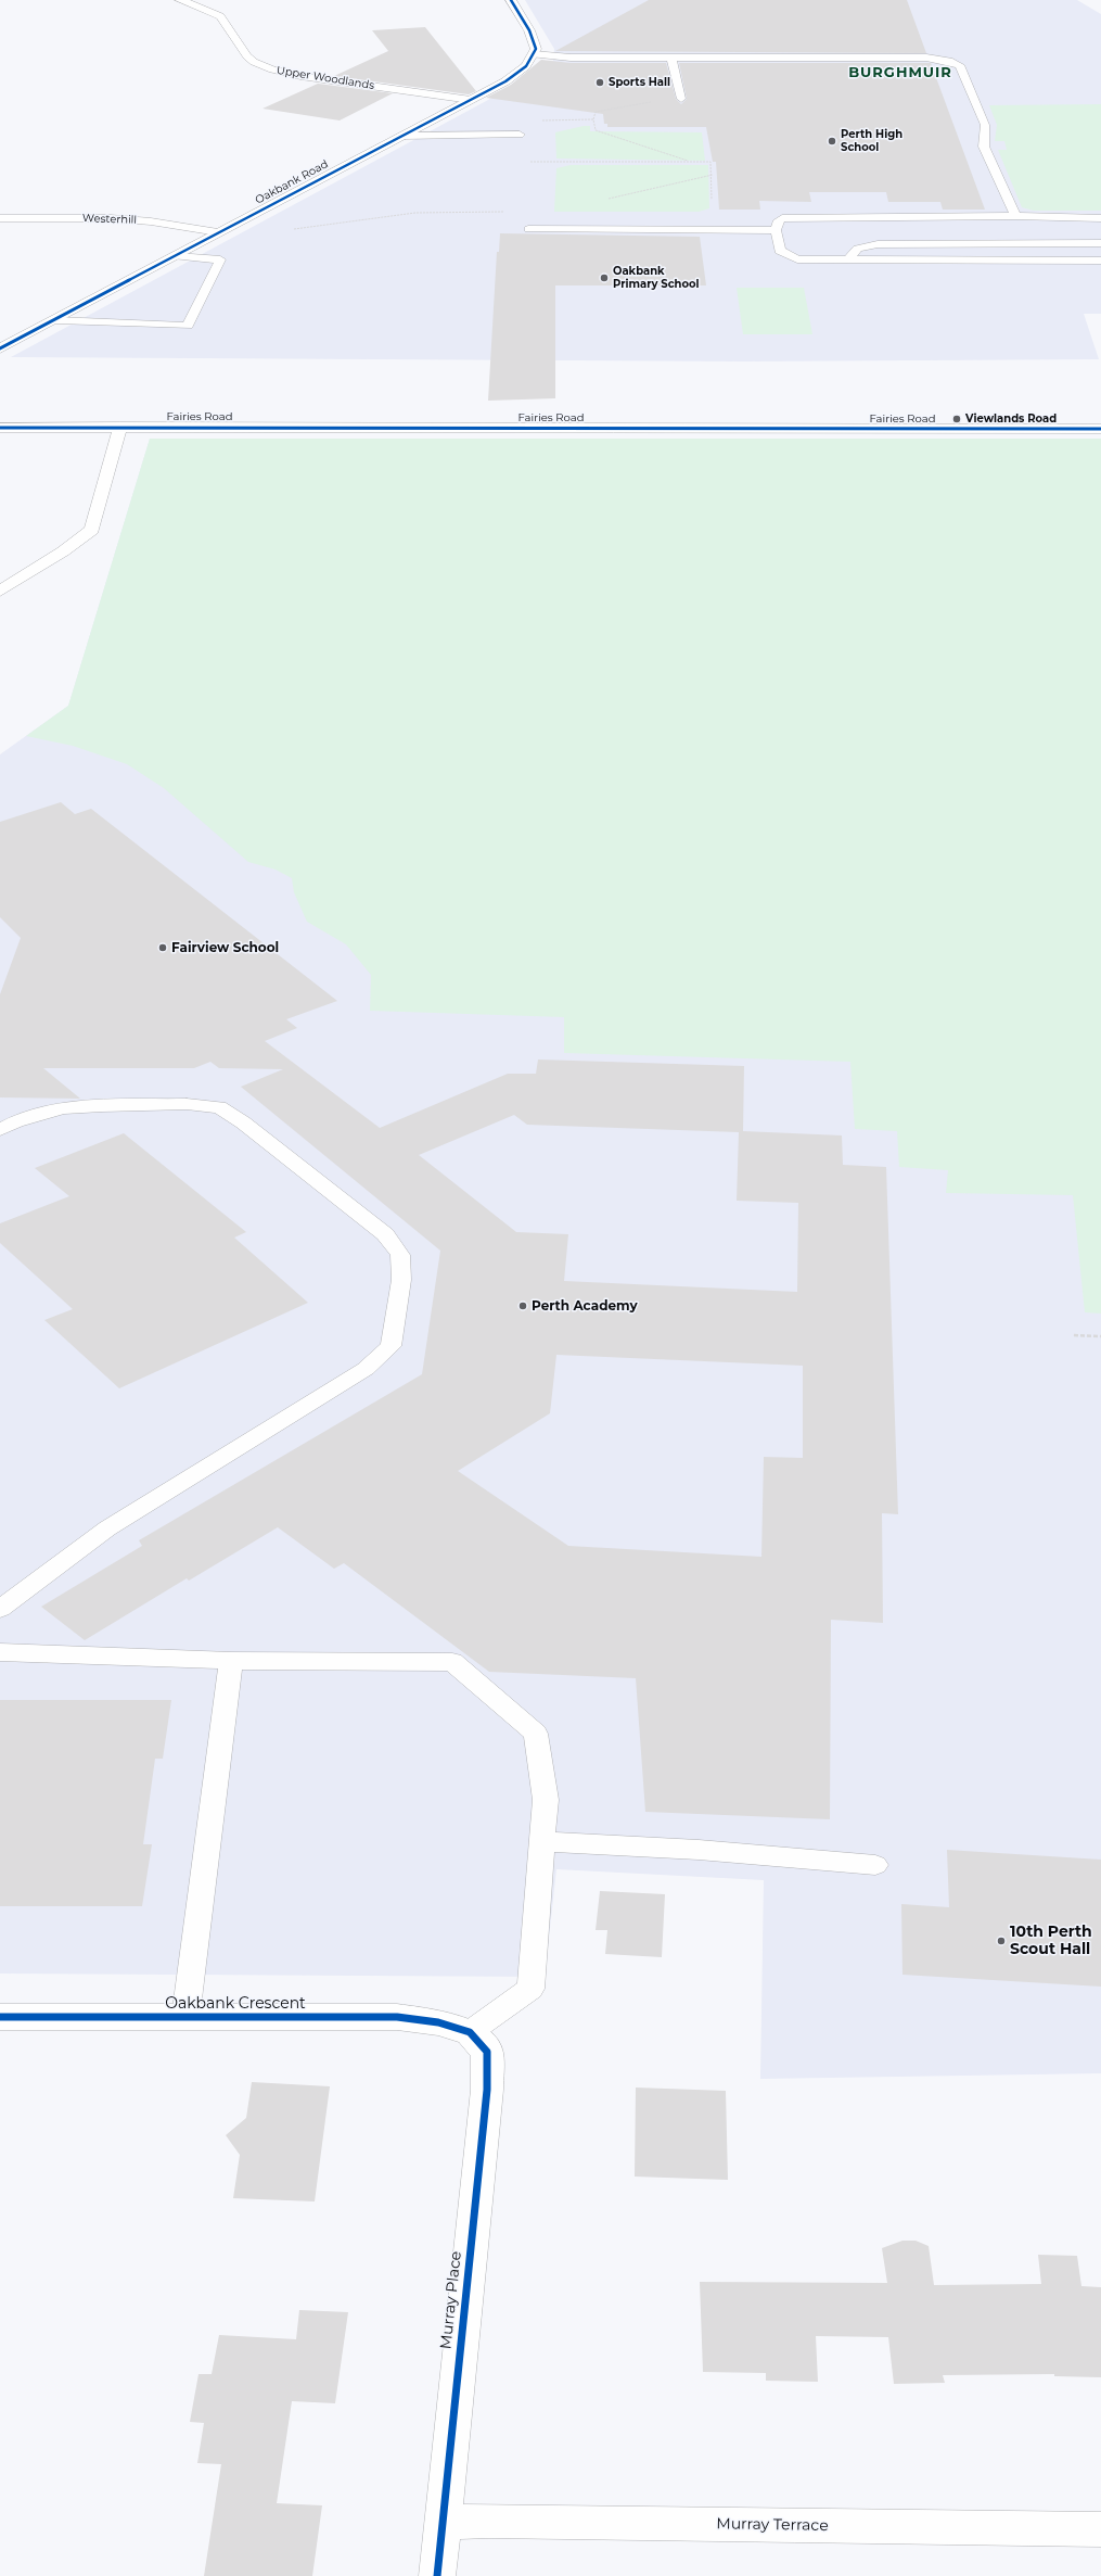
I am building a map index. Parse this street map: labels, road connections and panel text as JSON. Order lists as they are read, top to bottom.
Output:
{
  "streets": {
    "street": [
      "Upper Woodlands",
      "Oakbank Road",
      "Westerhill",
      "Fairies Road",
      "Oakbank Crescent",
      "Murray Place",
      "Murray Terrace"
    ]
  },
  "crossings": [
    ["Upper Woodlands", "Oakbank Road"],
    ["Oakbank Road", "Westerhill"],
    ["Oakbank Crescent", "Murray Place"],
    ["Murray Place", "Murray Terrace"]
  ],
  "districts": ["BURGHMUIR"],
  "places": [
    "Sports Hall",
    "Perth High School",
    "Oakbank Primary School",
    "Viewlands Road",
    "Fairview School",
    "Perth Academy",
    "10th Perth Scout Hall"
  ]
}
